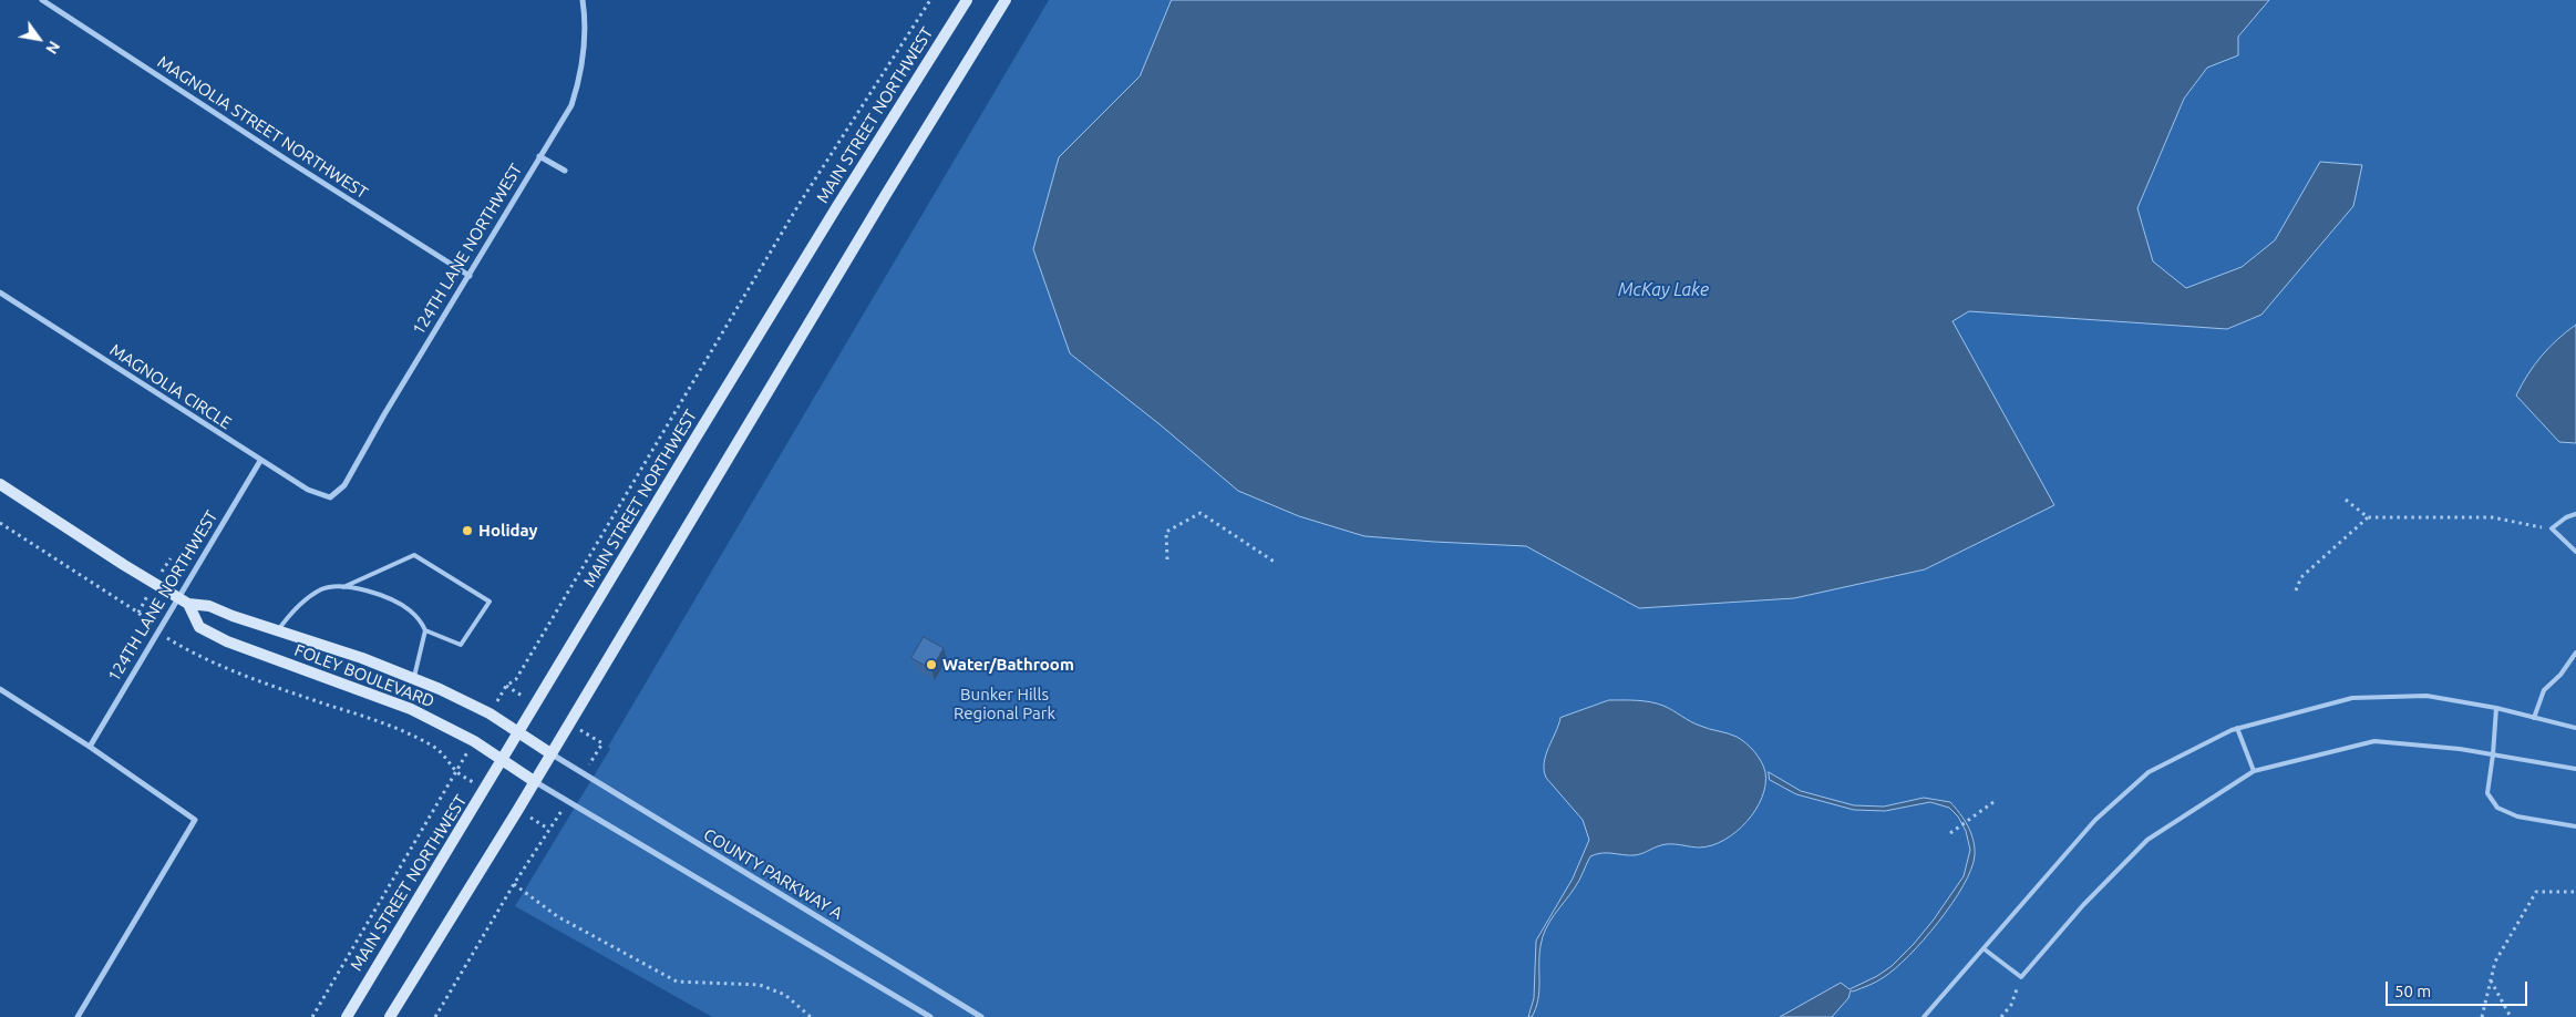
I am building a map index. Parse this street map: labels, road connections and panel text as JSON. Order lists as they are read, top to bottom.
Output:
{
  "streets": {
    "main road": ["MAIN STREET NORTHWEST", "FOLEY BOULEVARD"],
    "street": [
      "MAGNOLIA STREET NORTHWEST",
      "124TH LANE NORTHWEST",
      "MAGNOLIA CIRCLE",
      "COUNTY PARKWAY A"
    ]
  },
  "crossings": [
    ["MAIN STREET NORTHWEST", "FOLEY BOULEVARD"],
    ["MAGNOLIA STREET NORTHWEST", "124TH LANE NORTHWEST"],
    ["124TH LANE NORTHWEST", "MAGNOLIA CIRCLE"],
    ["124TH LANE NORTHWEST", "FOLEY BOULEVARD"],
    ["FOLEY BOULEVARD", "COUNTY PARKWAY A"]
  ],
  "water": ["McKay Lake"],
  "parks": ["Bunker Hills Regional Park"],
  "places": ["Holiday", "Water/Bathroom"],
  "scale_bar": "50 m",
  "north": "bottom right"
}
